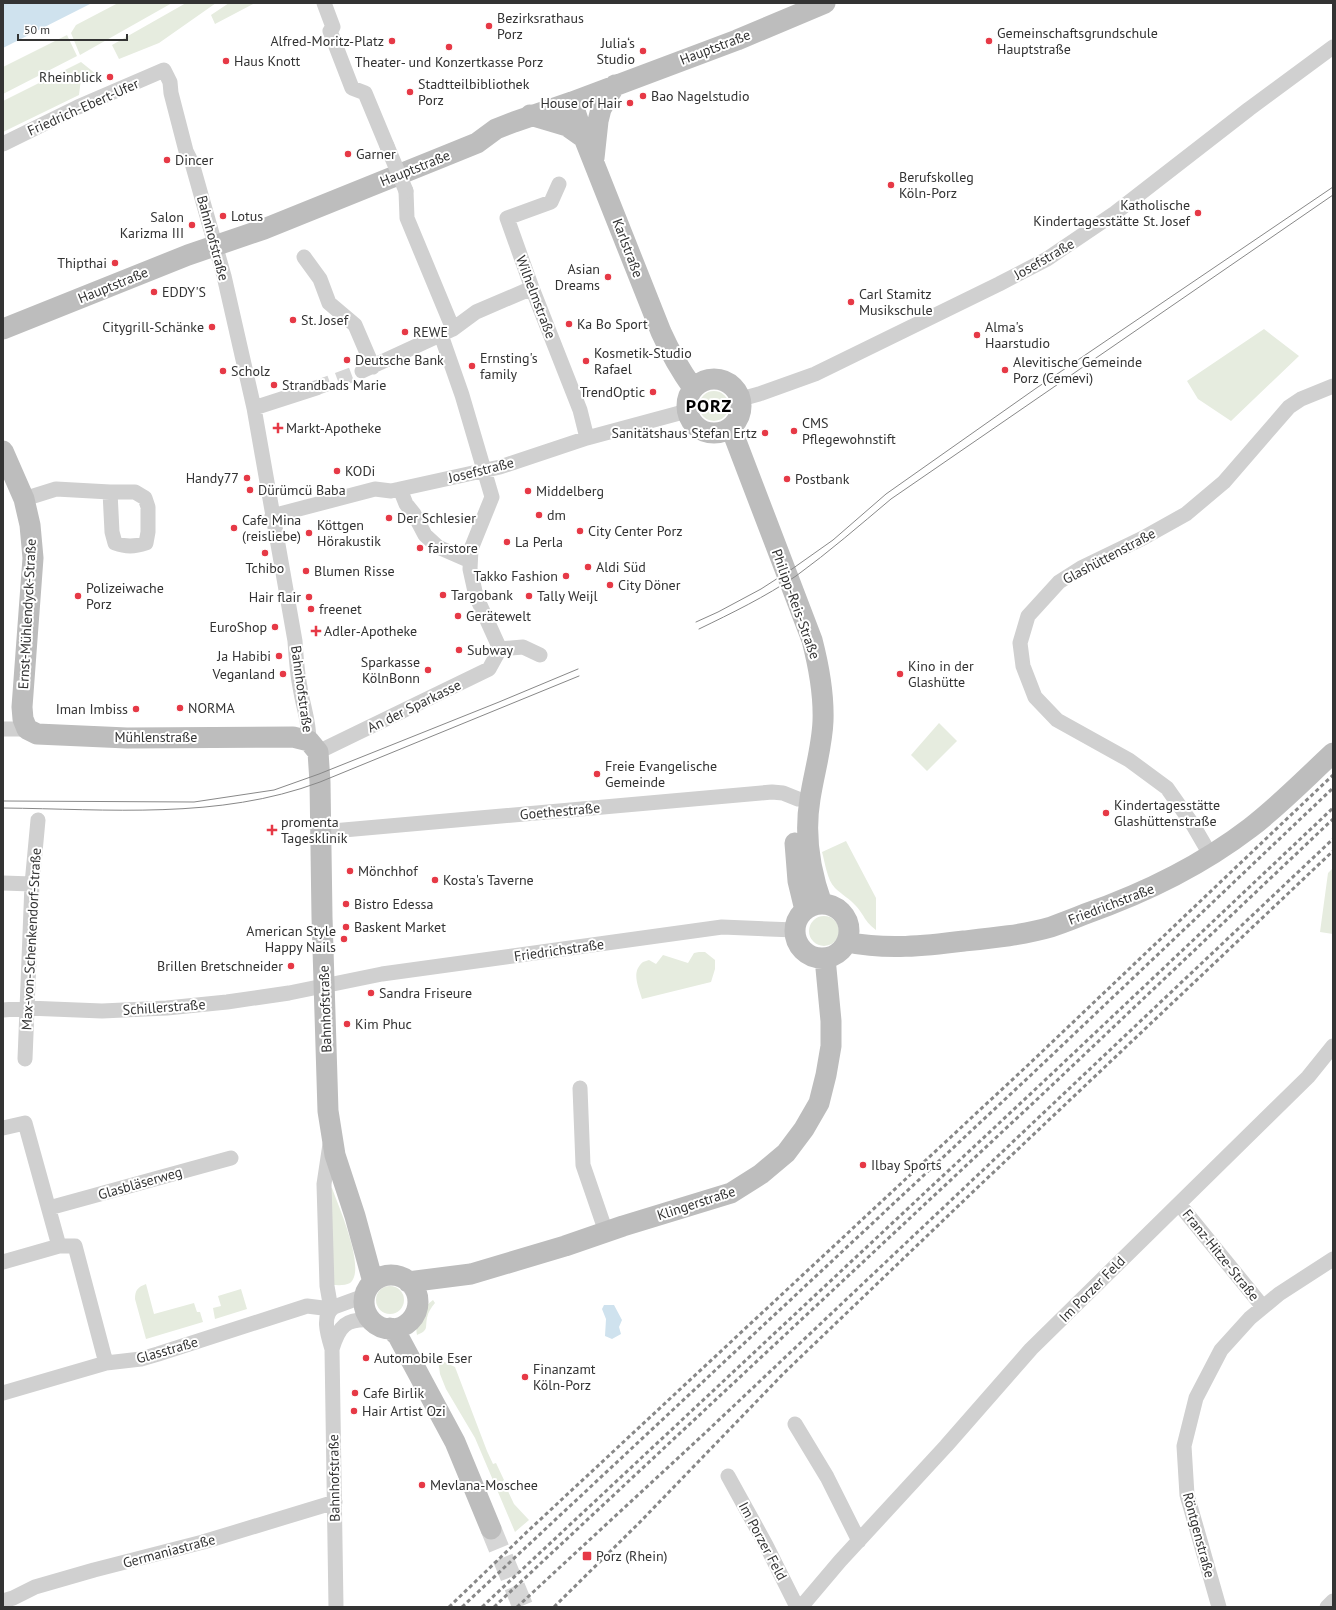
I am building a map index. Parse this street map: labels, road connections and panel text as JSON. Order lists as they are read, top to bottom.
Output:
{
  "streets": {
    "street": [
      "Hauptstraße",
      "Friedrich-Ebert-Ufer",
      "Bahnhofstraße",
      "Karlstraße",
      "Josefstraße",
      "Wilhelmstraße",
      "Glashüttenstraße",
      "Philipp-Reis-Straße",
      "Ernst-Mühlendyck-Straße",
      "An der Sparkasse",
      "Mühlenstraße",
      "Goethestraße",
      "Friedrichstraße",
      "Max-von-Schenkendorf-Straße",
      "Schillerstraße",
      "Glasbläserweg",
      "Klingerstraße",
      "Franz-Hitze-Straße",
      "Im Porzer Feld",
      "Glasstraße",
      "Röntgenstraße",
      "Germaniastraße"
    ]
  },
  "crossings": [
    ["Hauptstraße", "Bahnhofstraße"],
    ["Hauptstraße", "Karlstraße"],
    ["Friedrich-Ebert-Ufer", "Bahnhofstraße"],
    ["Bahnhofstraße", "Josefstraße"],
    ["Bahnhofstraße", "An der Sparkasse"],
    ["Bahnhofstraße", "Mühlenstraße"],
    ["Bahnhofstraße", "Goethestraße"],
    ["Bahnhofstraße", "Friedrichstraße"],
    ["Bahnhofstraße", "Schillerstraße"],
    ["Bahnhofstraße", "Klingerstraße"],
    ["Bahnhofstraße", "Glasstraße"],
    ["Bahnhofstraße", "Germaniastraße"],
    ["Karlstraße", "Josefstraße"],
    ["Karlstraße", "Philipp-Reis-Straße"],
    ["Josefstraße", "Wilhelmstraße"],
    ["Josefstraße", "Philipp-Reis-Straße"],
    ["Glashüttenstraße", "Friedrichstraße"],
    ["Philipp-Reis-Straße", "Goethestraße"],
    ["Philipp-Reis-Straße", "Friedrichstraße"],
    ["Philipp-Reis-Straße", "Klingerstraße"],
    ["Ernst-Mühlendyck-Straße", "Mühlenstraße"],
    ["An der Sparkasse", "Mühlenstraße"],
    ["Friedrichstraße", "Schillerstraße"],
    ["Friedrichstraße", "Klingerstraße"],
    ["Max-von-Schenkendorf-Straße", "Schillerstraße"],
    ["Franz-Hitze-Straße", "Im Porzer Feld"],
    ["Franz-Hitze-Straße", "Röntgenstraße"]
  ],
  "districts": ["PORZ"],
  "places": {
    "other": [
      "Bezirksrathaus Porz",
      "Alfred-Moritz-Platz",
      "Gemeinschaftsgrundschule Hauptstraße",
      "Theater- und Konzertkasse Porz",
      "Julia‘s Studio",
      "Haus Knott",
      "Rheinblick",
      "Stadtteilbibliothek Porz",
      "Bao Nagelstudio",
      "House of Hair",
      "Garner",
      "Dincer",
      "Berufskolleg Köln-Porz",
      "Katholische Kindertagesstätte St. Josef",
      "Lotus",
      "Salon Karizma III",
      "Thipthai",
      "Asian Dreams",
      "EDDY'S",
      "Carl Stamitz Musikschule",
      "St. Josef",
      "Ka Bo Sport",
      "Citygrill-Schänke",
      "REWE",
      "Alma's Haarstudio",
      "Deutsche Bank",
      "Kosmetik-Studio Rafael",
      "Ernsting's family",
      "Alevitische Gemeinde Porz (Cemevi)",
      "Scholz",
      "Strandbads Marie",
      "TrendOptic",
      "CMS Pflegewohnstift",
      "Sanitätshaus Stefan Ertz",
      "KODi",
      "Handy77",
      "Postbank",
      "Dürümcü Baba",
      "Middelberg",
      "dm",
      "Der Schlesier",
      "Cafe Mina (reisliebe)",
      "City Center Porz",
      "Köttgen Hörakustik",
      "La Perla",
      "fairstore",
      "Tchibo",
      "Aldi Süd",
      "Blumen Risse",
      "Takko Fashion",
      "City Döner",
      "Targobank",
      "Polizeiwache Porz",
      "Tally Weijl",
      "Hair flair",
      "freenet",
      "Gerätewelt",
      "EuroShop",
      "Subway",
      "Ja Habibi",
      "Sparkasse KölnBonn",
      "Veganland",
      "Kino in der Glashütte",
      "NORMA",
      "Iman Imbiss",
      "Freie Evangelische Gemeinde",
      "Kindertagesstätte Glashüttenstraße",
      "Mönchhof",
      "Kosta's Taverne",
      "Bistro Edessa",
      "Baskent Market",
      "American Style Happy Nails",
      "Brillen Bretschneider",
      "Sandra Friseure",
      "Kim Phuc",
      "Ilbay Sports",
      "Automobile Eser",
      "Finanzamt Köln-Porz",
      "Cafe Birlik",
      "Hair Artist Ozi",
      "Mevlana-Moschee"
    ],
    "health": ["Markt-Apotheke", "Adler-Apotheke", "promenta Tagesklinik"],
    "transit": ["Porz (Rhein)"]
  },
  "scale_bar": "50 m"
}
